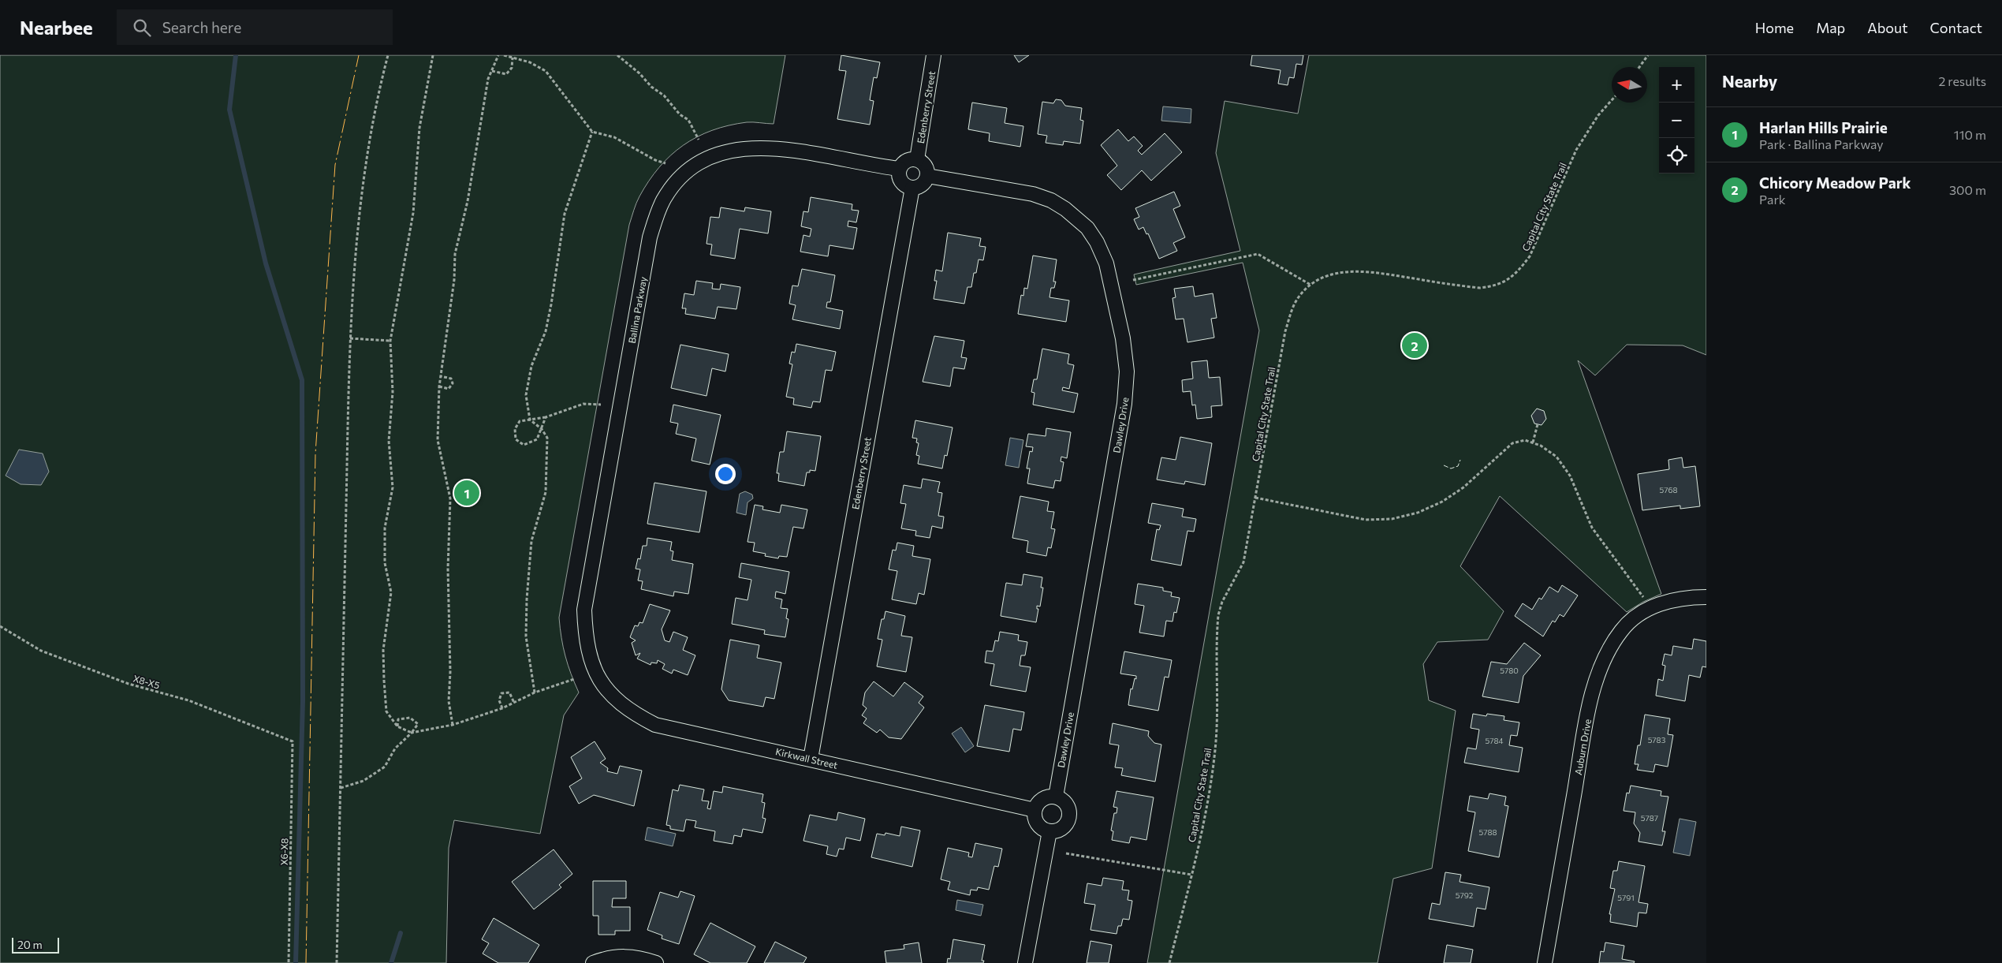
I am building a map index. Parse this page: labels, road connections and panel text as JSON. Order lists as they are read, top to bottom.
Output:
{
  "streets": {
    "street": [
      "Edenberry Street",
      "Ballina Parkway",
      "Dawley Drive",
      "Auburn Drive",
      "Kirkwall Street"
    ],
    "path": ["Capital City State Trail", "X8-X5", "X6-X8"]
  },
  "crossings": [
    ["Edenberry Street", "Ballina Parkway"],
    ["Edenberry Street", "Dawley Drive"],
    ["Edenberry Street", "Kirkwall Street"],
    ["Ballina Parkway", "Dawley Drive"],
    ["Ballina Parkway", "Kirkwall Street"],
    ["Dawley Drive", "Kirkwall Street"],
    ["X8-X5", "X6-X8"]
  ],
  "house_numbers": [
    "5768",
    "5780",
    "5783",
    "5784",
    "5787",
    "5788",
    "5792",
    "5791"
  ],
  "scale_bar": "20 m",
  "north": "left",
  "page": {
    "header": "Nearbee",
    "search": "Search here",
    "nav": [
      "Home",
      "Map",
      "About",
      "Contact"
    ],
    "heading": ["Nearby", "2 results"],
    "map_buttons": ["+", "−"],
    "list": [
      {
        "mark": "1",
        "name": "Harlan Hills Prairie",
        "note": "Park · Ballina Parkway",
        "value": "110 m"
      },
      {
        "mark": "2",
        "name": "Chicory Meadow Park",
        "note": "Park",
        "value": "300 m"
      }
    ],
    "pins": ["2", "1"],
    "scale": "20 m"
  }
}
